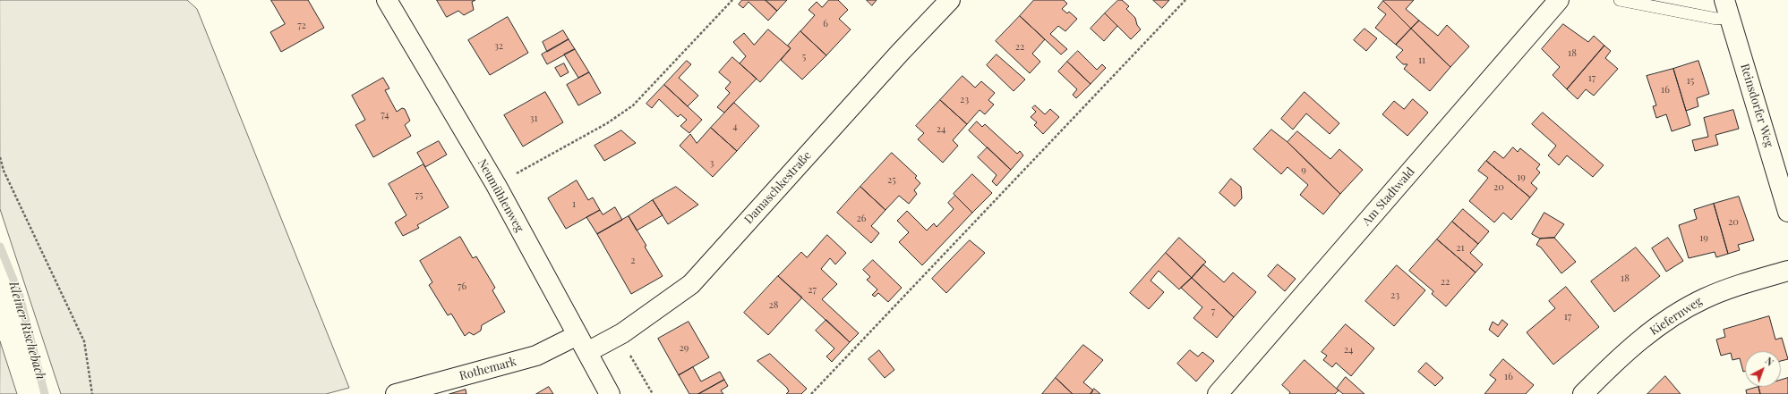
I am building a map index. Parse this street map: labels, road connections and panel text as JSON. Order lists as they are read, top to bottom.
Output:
{
  "streets": {
    "street": [
      "Reinsdorfer Weg",
      "Damaschkestraße",
      "Neumühlenweg",
      "Am Stadtwald",
      "Kiefernweg",
      "Rothemark"
    ]
  },
  "crossings": [
    ["Damaschkestraße", "Neumühlenweg"],
    ["Neumühlenweg", "Rothemark"]
  ],
  "water": ["Kleiner Rischebach"],
  "house_numbers": [
    "6",
    "72",
    "32",
    "22",
    "18",
    "5",
    "11",
    "17",
    "15",
    "16",
    "23",
    "74",
    "31",
    "4",
    "24",
    "3",
    "9",
    "19",
    "25",
    "20",
    "75",
    "1",
    "26",
    "20",
    "19",
    "21",
    "2",
    "18",
    "22",
    "76",
    "27",
    "23",
    "28",
    "7",
    "17",
    "29",
    "24",
    "16"
  ],
  "north": "top right"
}
